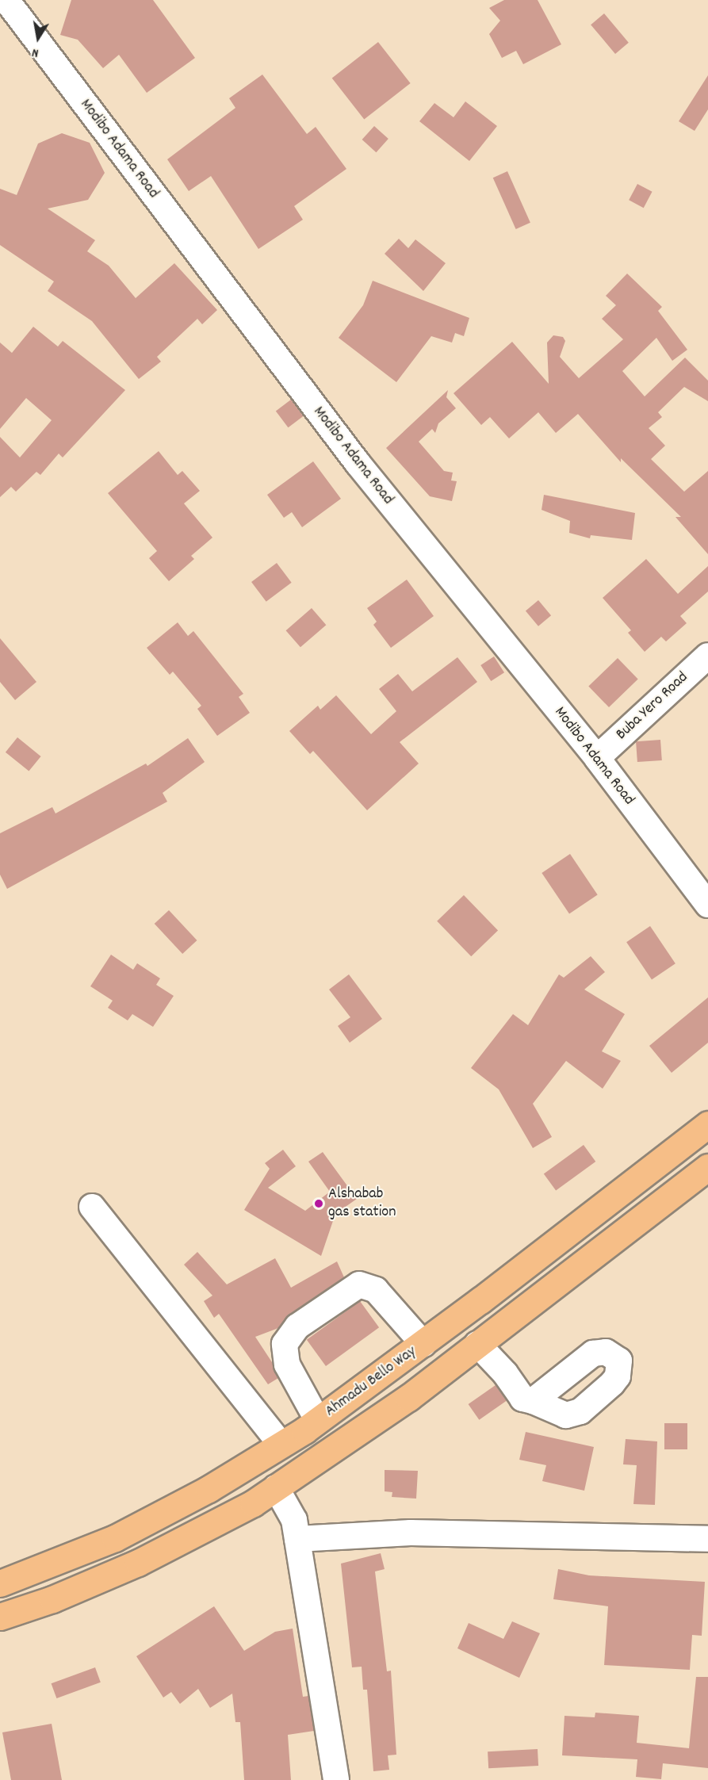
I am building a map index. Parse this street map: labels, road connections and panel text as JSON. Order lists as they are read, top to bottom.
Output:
{
  "streets": {
    "main road": ["Ahmadu Bello Way"],
    "street": ["Modibo Adama Road", "Buba Yero Road"]
  },
  "crossings": [
    ["Modibo Adama Road", "Buba Yero Road"]
  ],
  "places": ["Alshabab gas station"],
  "north": "bottom"
}
